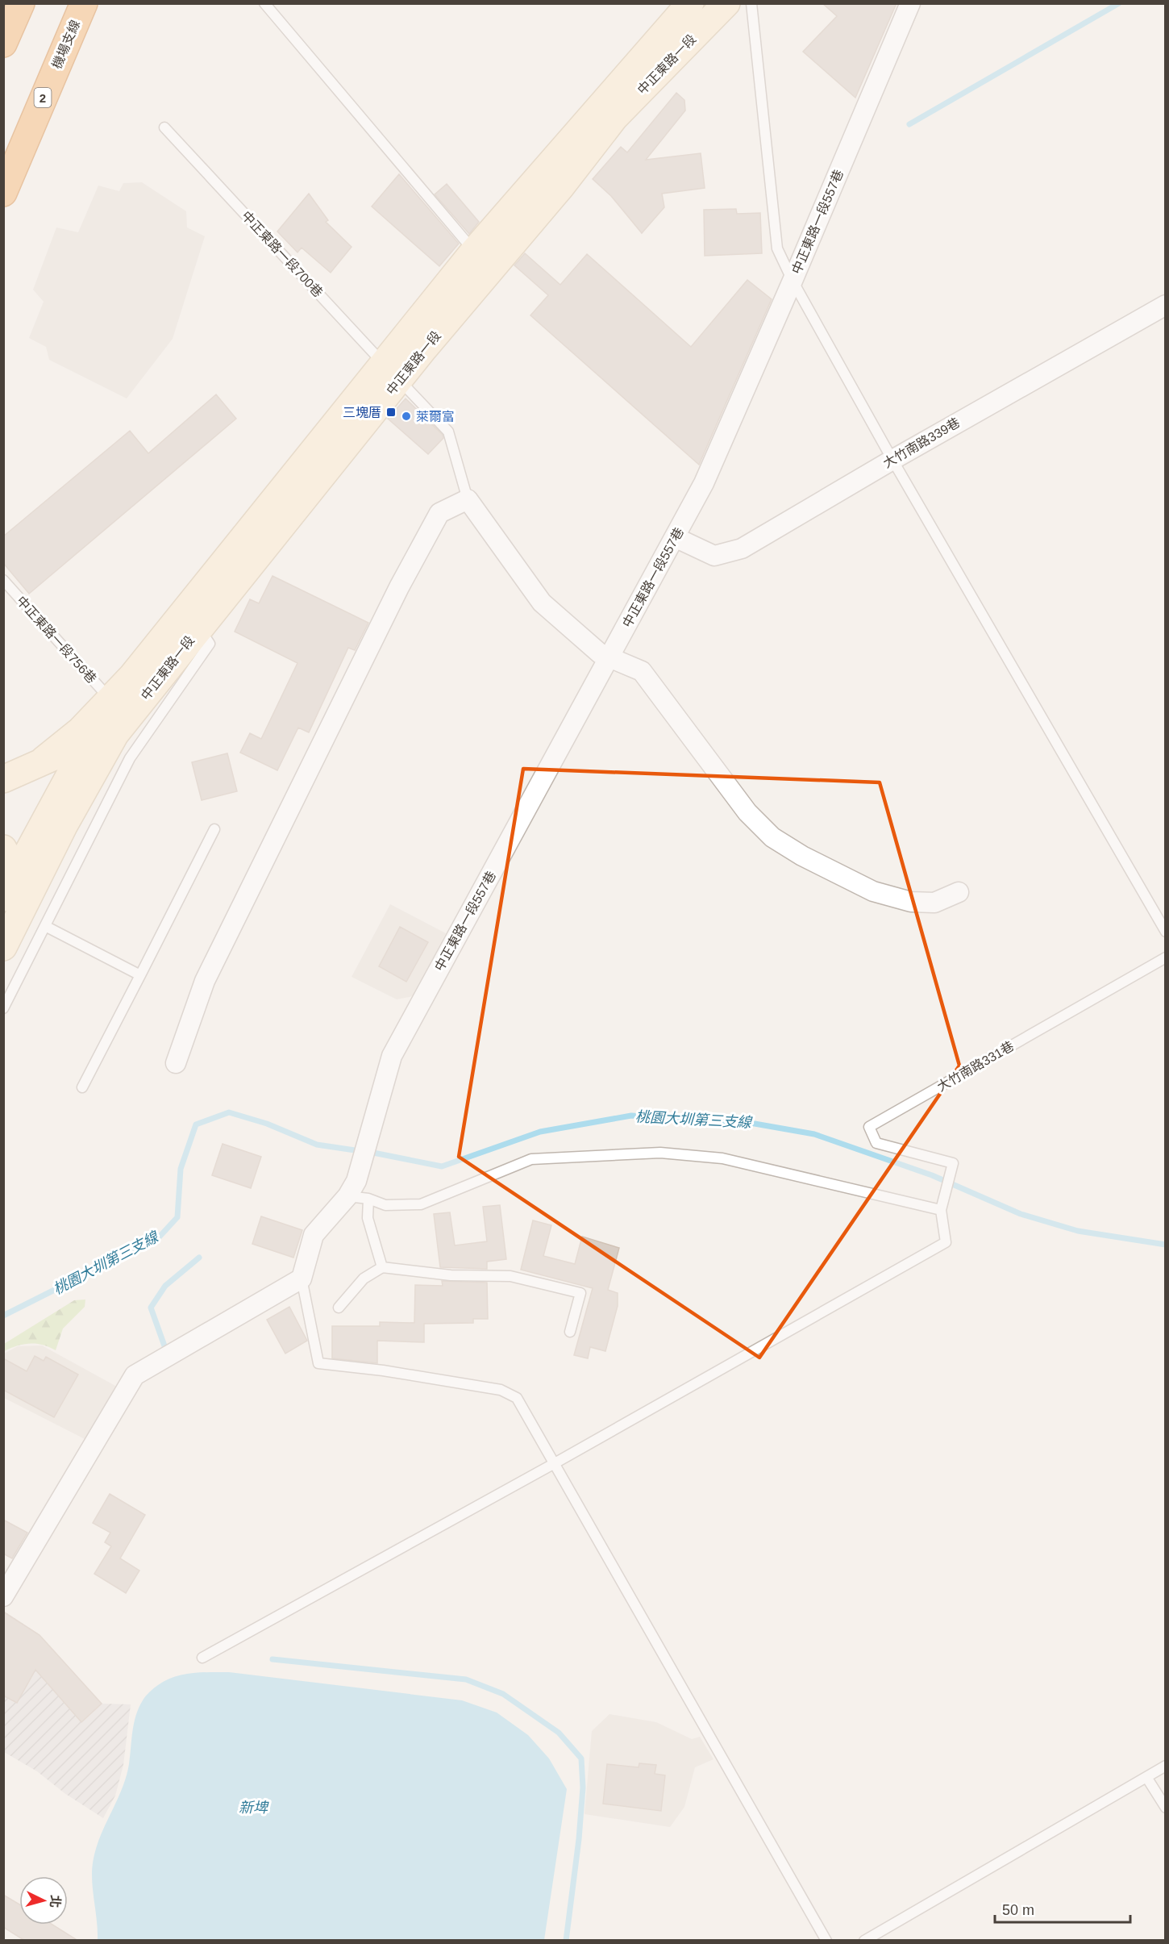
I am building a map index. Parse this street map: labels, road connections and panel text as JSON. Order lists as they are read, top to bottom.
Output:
{
  "streets": {
    "highway": ["機場支線", "2"],
    "main road": ["中正東路一段"],
    "street": ["中正東路一段557巷", "大竹南路339巷"],
    "lane": ["中正東路一段700巷", "中正東路一段756巷", "大竹南路331巷"]
  },
  "crossings": [
    ["中正東路一段", "中正東路一段700巷"],
    ["中正東路一段", "中正東路一段756巷"],
    ["中正東路一段557巷", "大竹南路339巷"]
  ],
  "water": ["桃園大圳第三支線", "新埤"],
  "places": {
    "transit": ["三塊厝"],
    "other": ["萊爾富"]
  },
  "scale_bar": "50 m",
  "north": "right"
}
